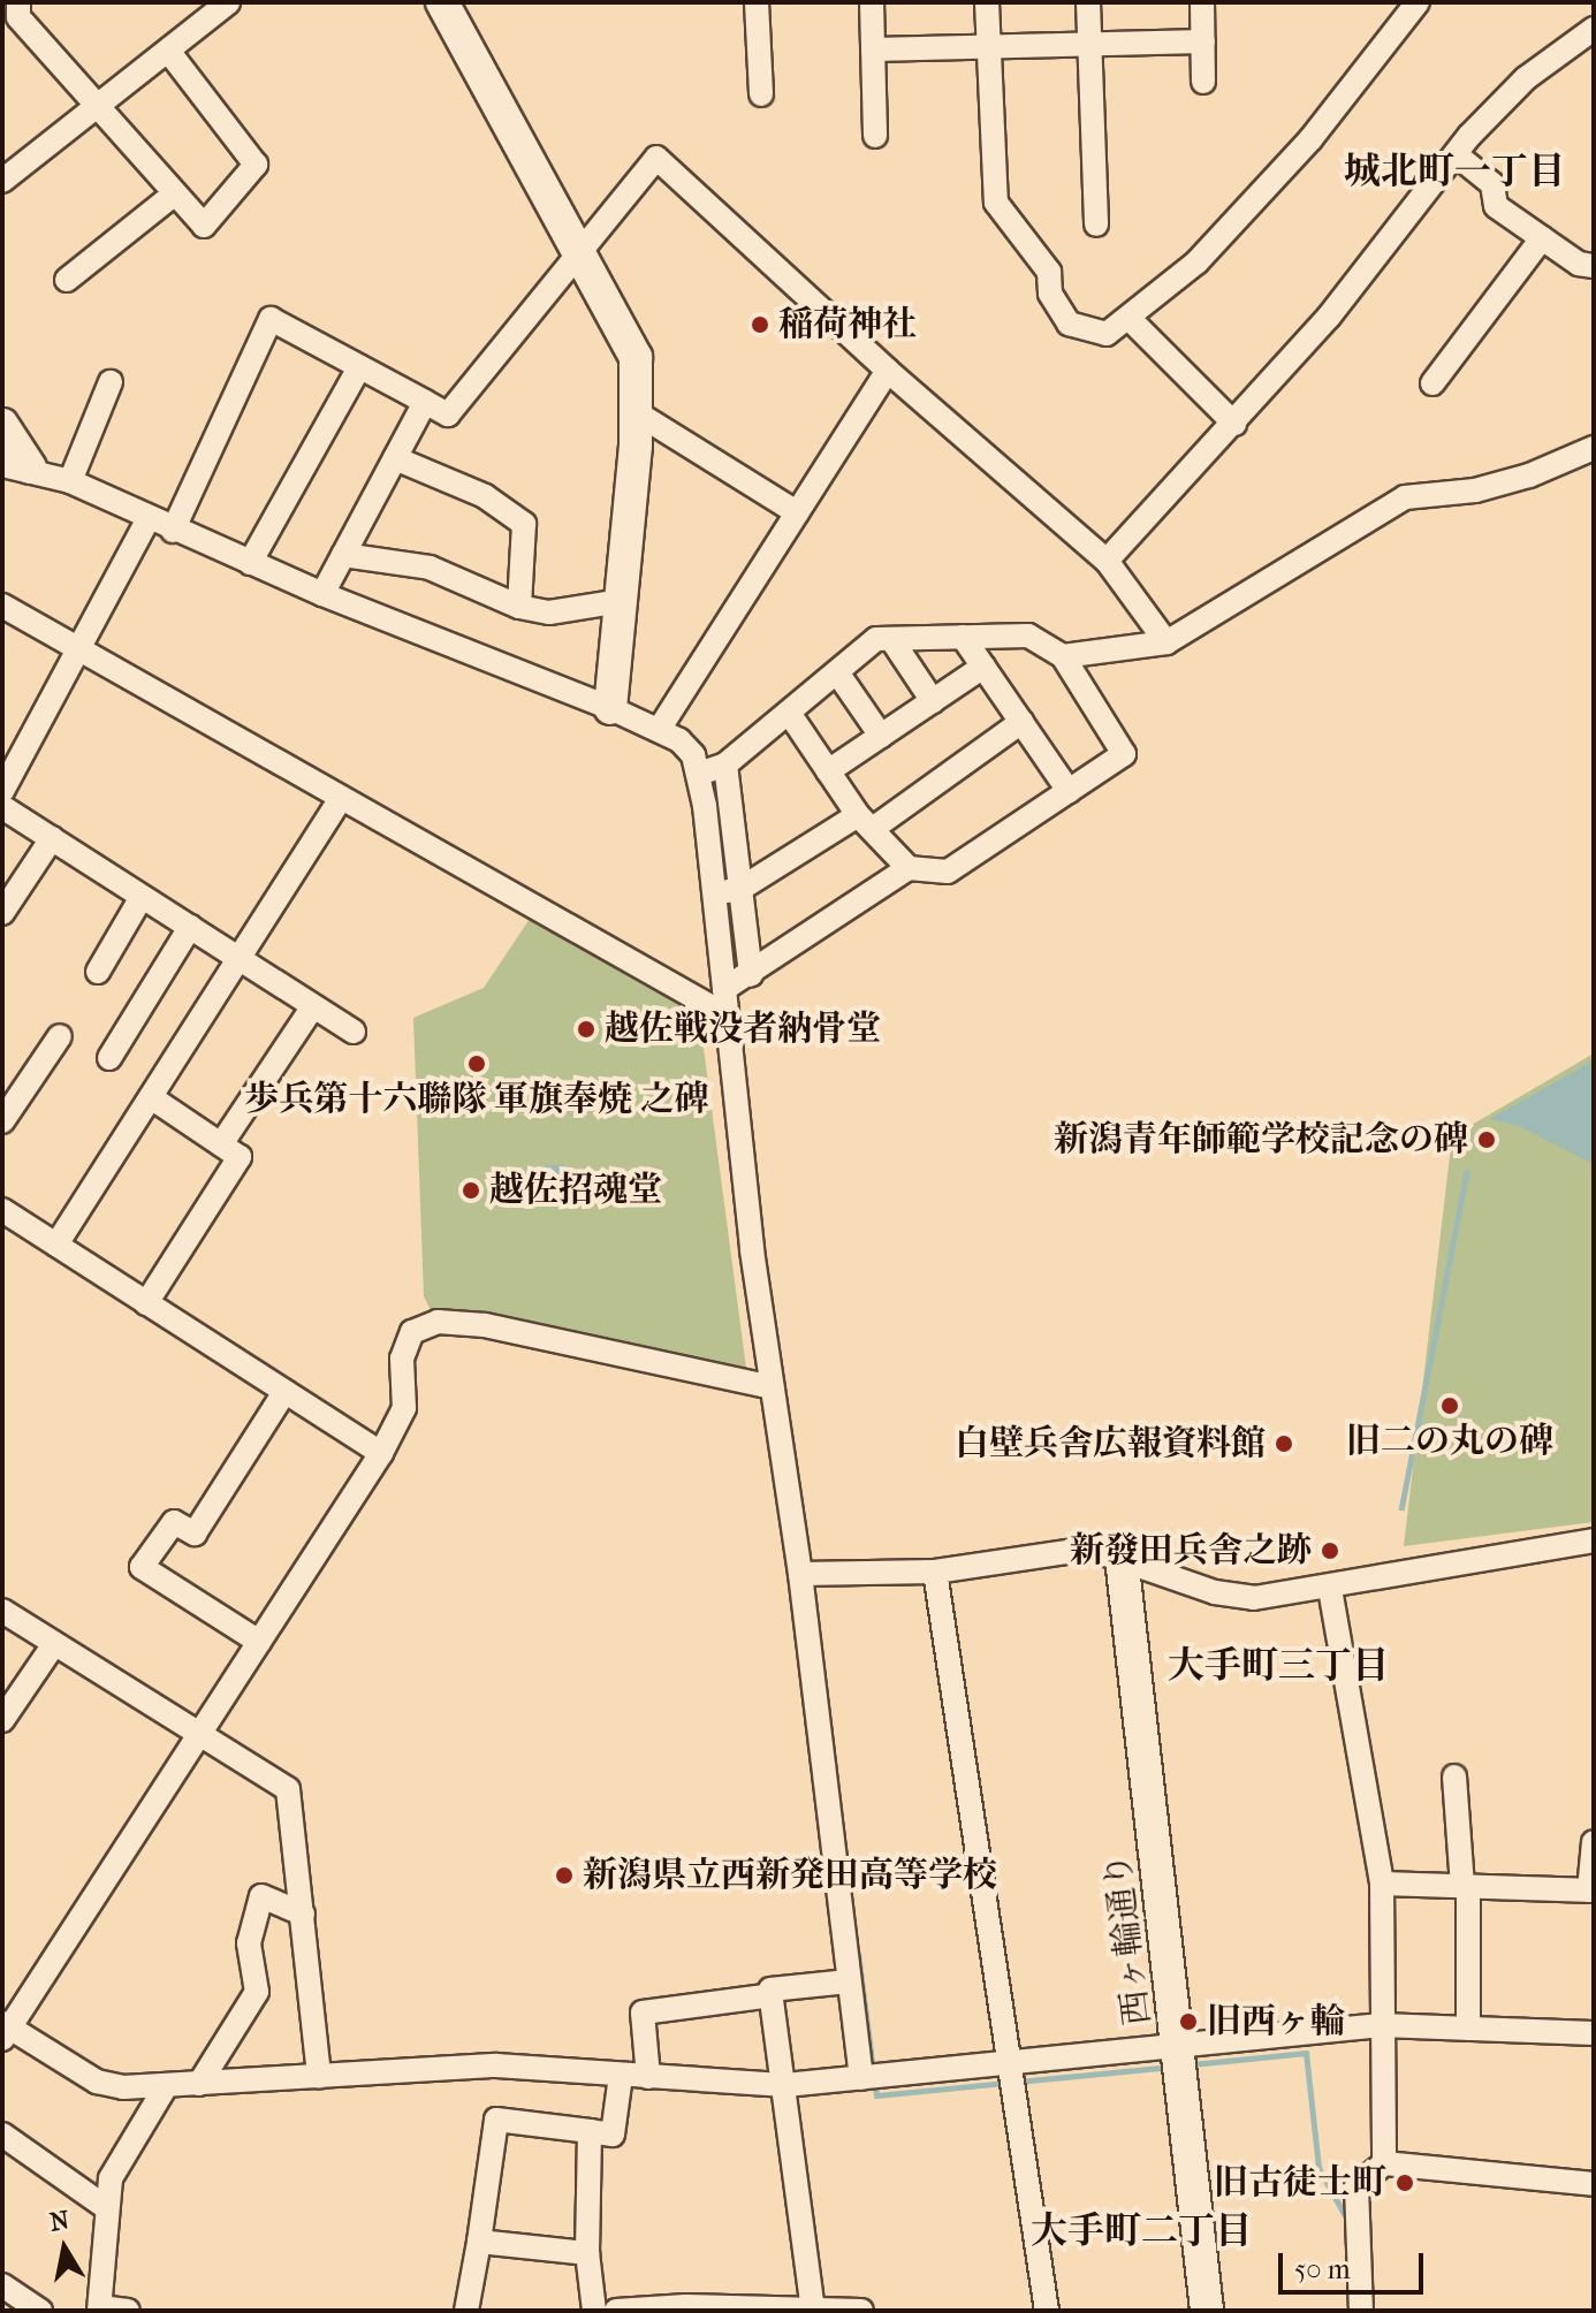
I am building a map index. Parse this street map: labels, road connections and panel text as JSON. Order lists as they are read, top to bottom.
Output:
{
  "streets": {
    "street": ["西ヶ輪通り"]
  },
  "districts": ["城北町一丁目", "大手町三丁目", "大手町二丁目"],
  "places": [
    "稲荷神社",
    "越佐戦没者納骨堂",
    "歩兵第十六聯隊 軍旗奉焼 之碑",
    "新潟青年師範学校記念の碑",
    "越佐招魂堂",
    "旧二の丸の碑",
    "白壁兵舎広報資料館",
    "新發田兵舎之跡",
    "新潟県立西新発田高等学校",
    "旧西ヶ輪",
    "旧古徒士町"
  ],
  "scale_bar": "50 m",
  "north": "top"
}
